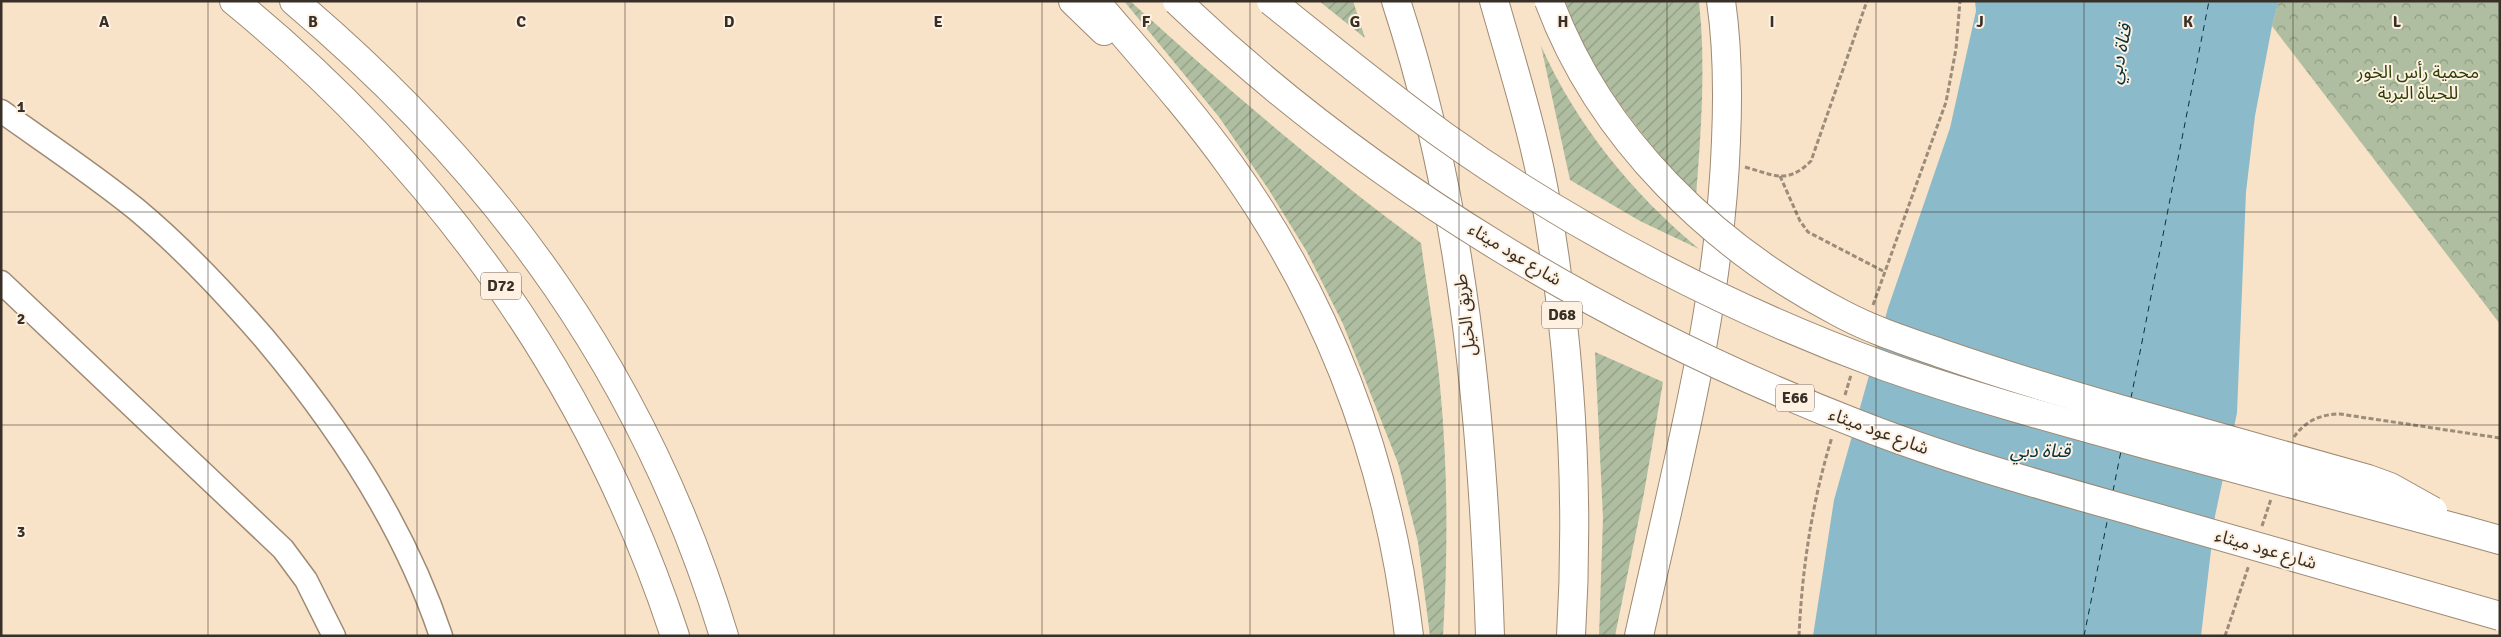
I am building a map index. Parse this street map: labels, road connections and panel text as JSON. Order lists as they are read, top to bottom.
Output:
{
  "streets": {
    "main road": [
      "شارع عود ميثاء",
      "D72",
      "طريق الخيل",
      "D68",
      "E66"
    ]
  },
  "water": ["قناة دبي"],
  "parks": ["محمية رأس الخور للحياة البرية"],
  "grid": {
    "columns": [
      "A",
      "B",
      "C",
      "D",
      "E",
      "F",
      "G",
      "H",
      "I",
      "J",
      "K",
      "L"
    ],
    "rows": ["1", "2", "3"]
  }
}
